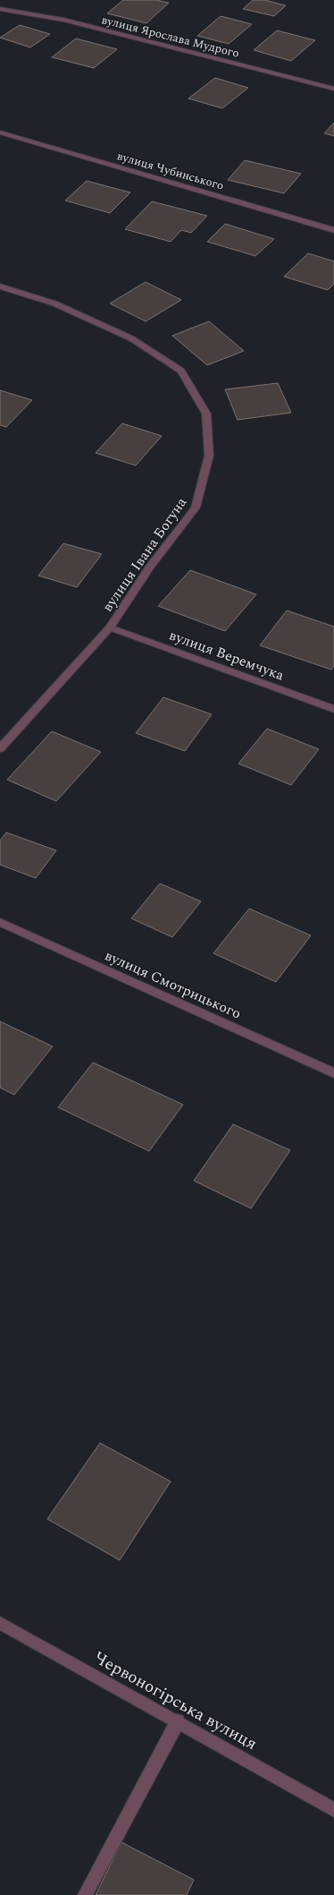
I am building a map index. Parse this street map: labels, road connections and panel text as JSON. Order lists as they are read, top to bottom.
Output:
{
  "streets": {
    "street": [
      "вулиця Ярослава Мудрого",
      "вулиця Чубинського",
      "вулиця Івана Богуна",
      "вулиця Веремчука",
      "вулиця Смотрицького",
      "Червоногірська вулиця"
    ]
  },
  "crossings": [
    ["вулиця Івана Богуна", "вулиця Веремчука"]
  ]
}
